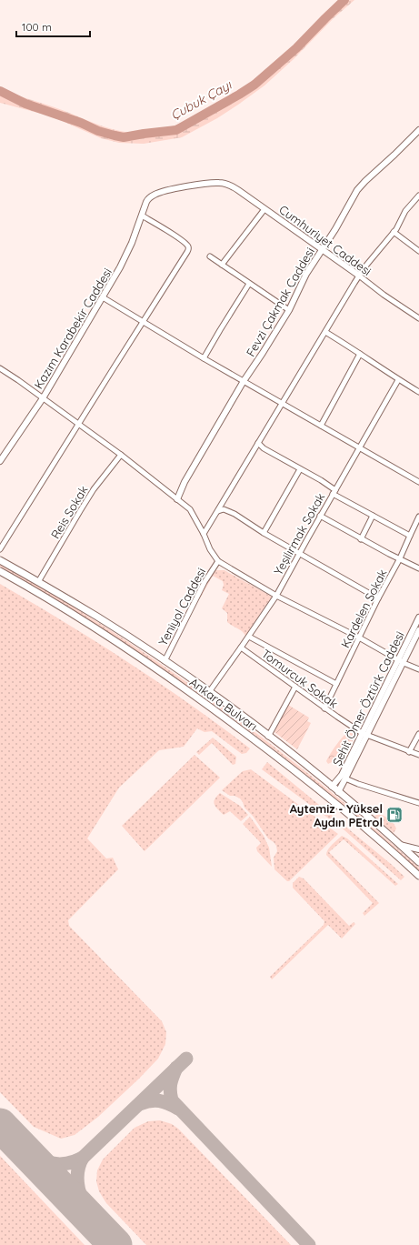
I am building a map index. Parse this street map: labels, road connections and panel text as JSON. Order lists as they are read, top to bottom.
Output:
{
  "streets": {
    "main road": ["Ankara Bulvarı"],
    "street": [
      "Cumhuriyet Caddesi",
      "Fevzi Çakmak Caddesi",
      "Kazım Karabekir Caddesi",
      "Reis Sokak",
      "Yeşilırmak Sokak",
      "Yeniyol Caddesi",
      "Kardelen Sokak",
      "Tomurcuk Sokak",
      "Şehit Ömer Öztürk Caddesi"
    ]
  },
  "crossings": [
    ["Cumhuriyet Caddesi", "Fevzi Çakmak Caddesi"],
    ["Cumhuriyet Caddesi", "Kazım Karabekir Caddesi"],
    ["Reis Sokak", "Ankara Bulvarı"],
    ["Yeşilırmak Sokak", "Tomurcuk Sokak"],
    ["Yeşilırmak Sokak", "Ankara Bulvarı"],
    ["Yeniyol Caddesi", "Ankara Bulvarı"],
    ["Kardelen Sokak", "Tomurcuk Sokak"],
    ["Tomurcuk Sokak", "Şehit Ömer Öztürk Caddesi"],
    ["Şehit Ömer Öztürk Caddesi", "Ankara Bulvarı"]
  ],
  "water": ["Çubuk Çayı"],
  "places": {
    "fuel station": ["Aytemiz - Yüksel Aydın PEtrol"]
  },
  "scale_bar": "100 m"
}
